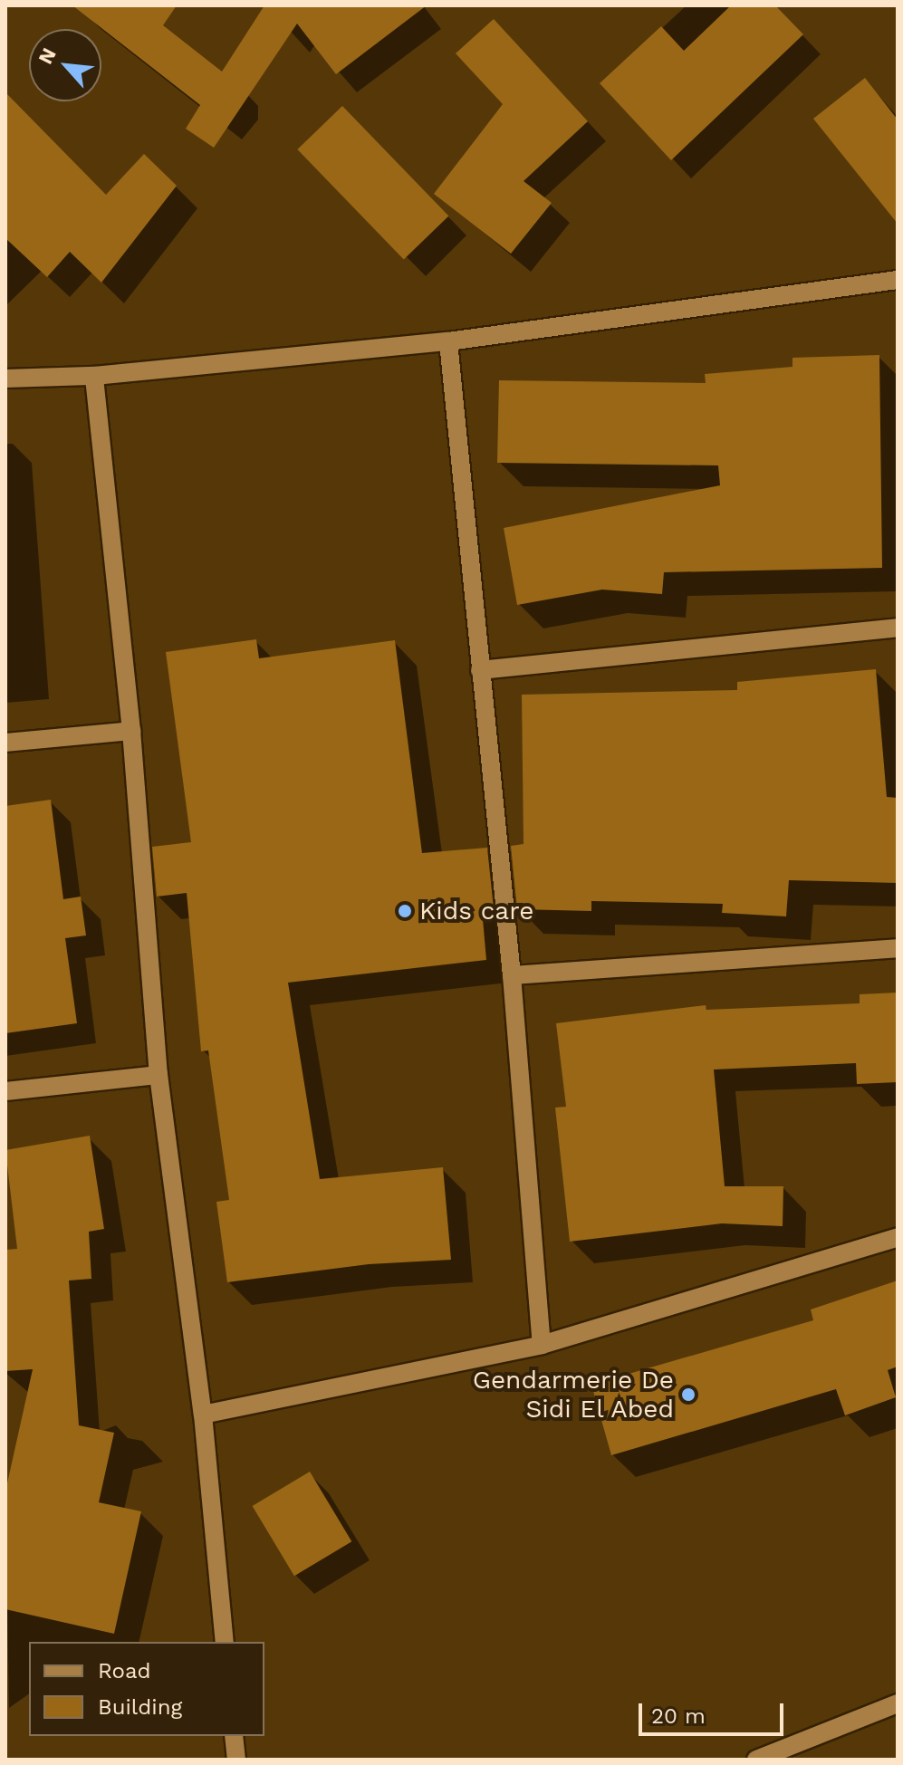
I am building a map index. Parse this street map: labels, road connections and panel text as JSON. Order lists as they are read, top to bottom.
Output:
{
  "places": ["Kids care", "Gendarmerie De Sidi El Abed"],
  "legend": ["Road", "Building"],
  "scale_bar": "20 m",
  "north": "top left"
}
